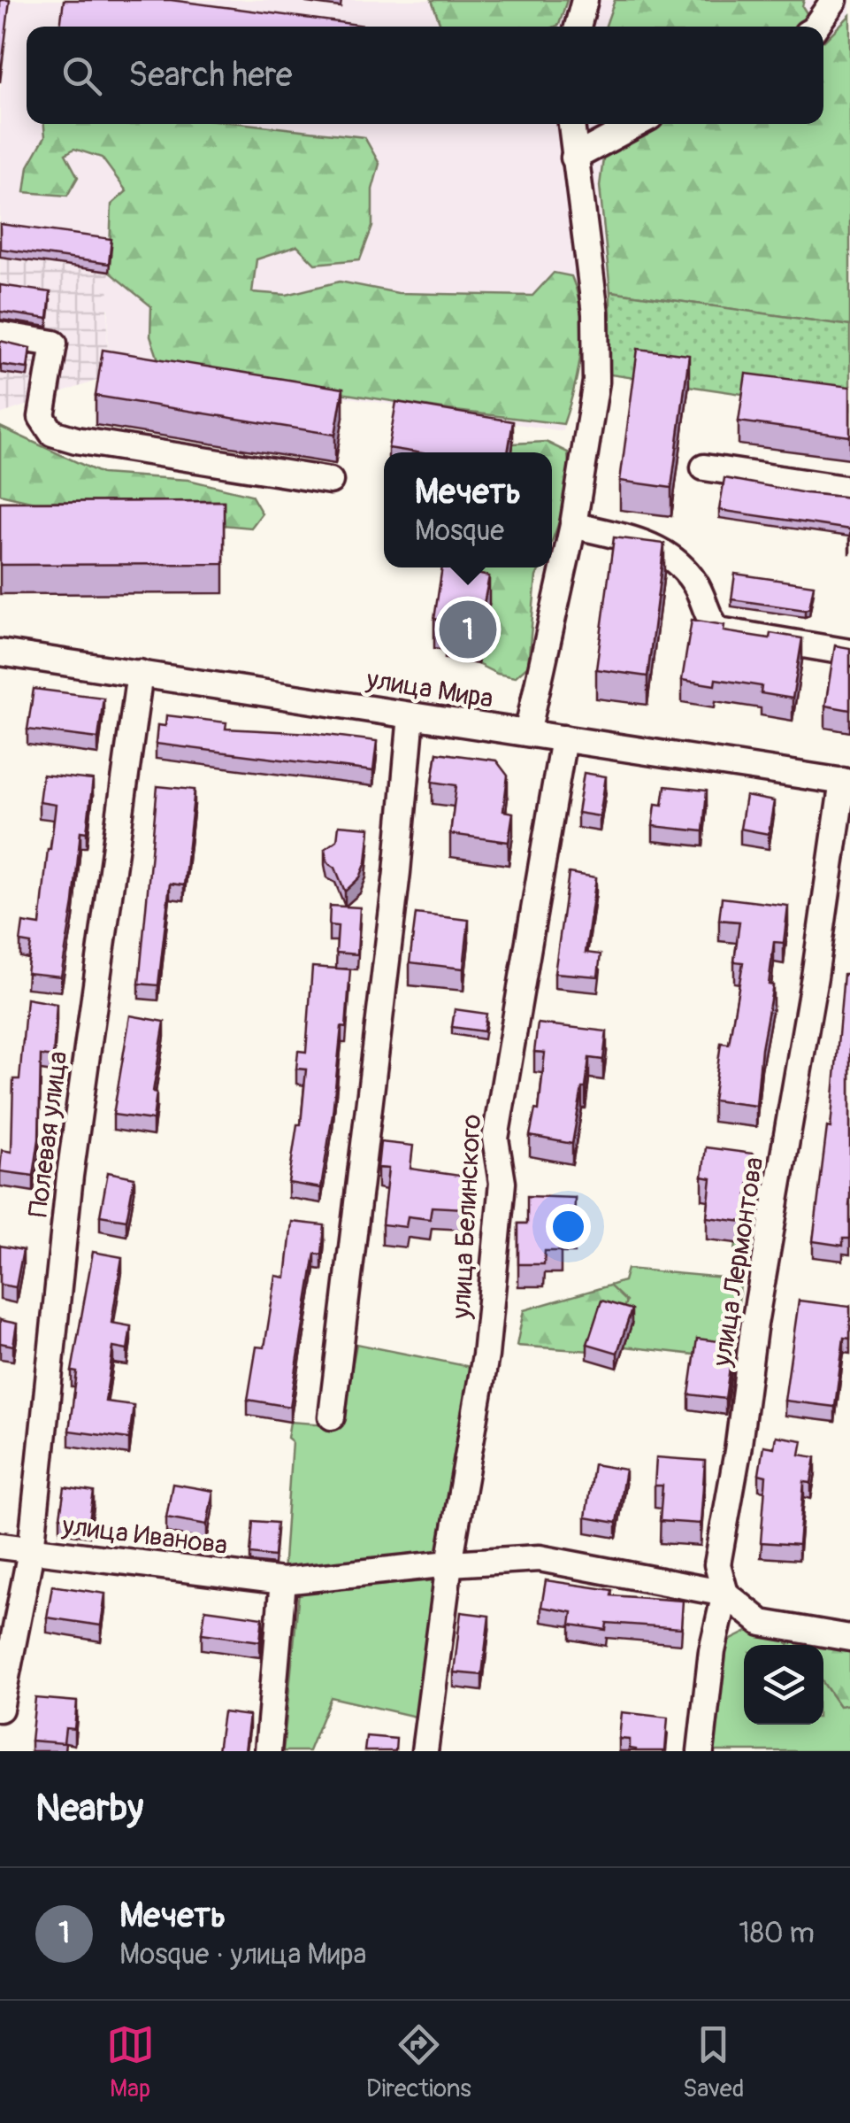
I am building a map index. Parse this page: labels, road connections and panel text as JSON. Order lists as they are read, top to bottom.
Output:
{
  "streets": {
    "street": [
      "улица Мира",
      "Полевая улица",
      "улица Белинского",
      "улица Лермонтова",
      "улица Иванова"
    ]
  },
  "crossings": [
    ["улица Мира", "Полевая улица"],
    ["улица Мира", "улица Белинского"],
    ["улица Мира", "улица Лермонтова"],
    ["Полевая улица", "улица Иванова"],
    ["улица Белинского", "улица Иванова"],
    ["улица Лермонтова", "улица Иванова"]
  ],
  "page": {
    "search": "Search here",
    "popup": ["Мечеть", "Mosque"],
    "pins": "1",
    "heading": "Nearby",
    "list": [
      {
        "mark": "1",
        "name": "Мечеть",
        "note": "Mosque · улица Мира",
        "value": "180 m"
      }
    ],
    "nav": ["Map", "Directions", "Saved"]
  }
}
